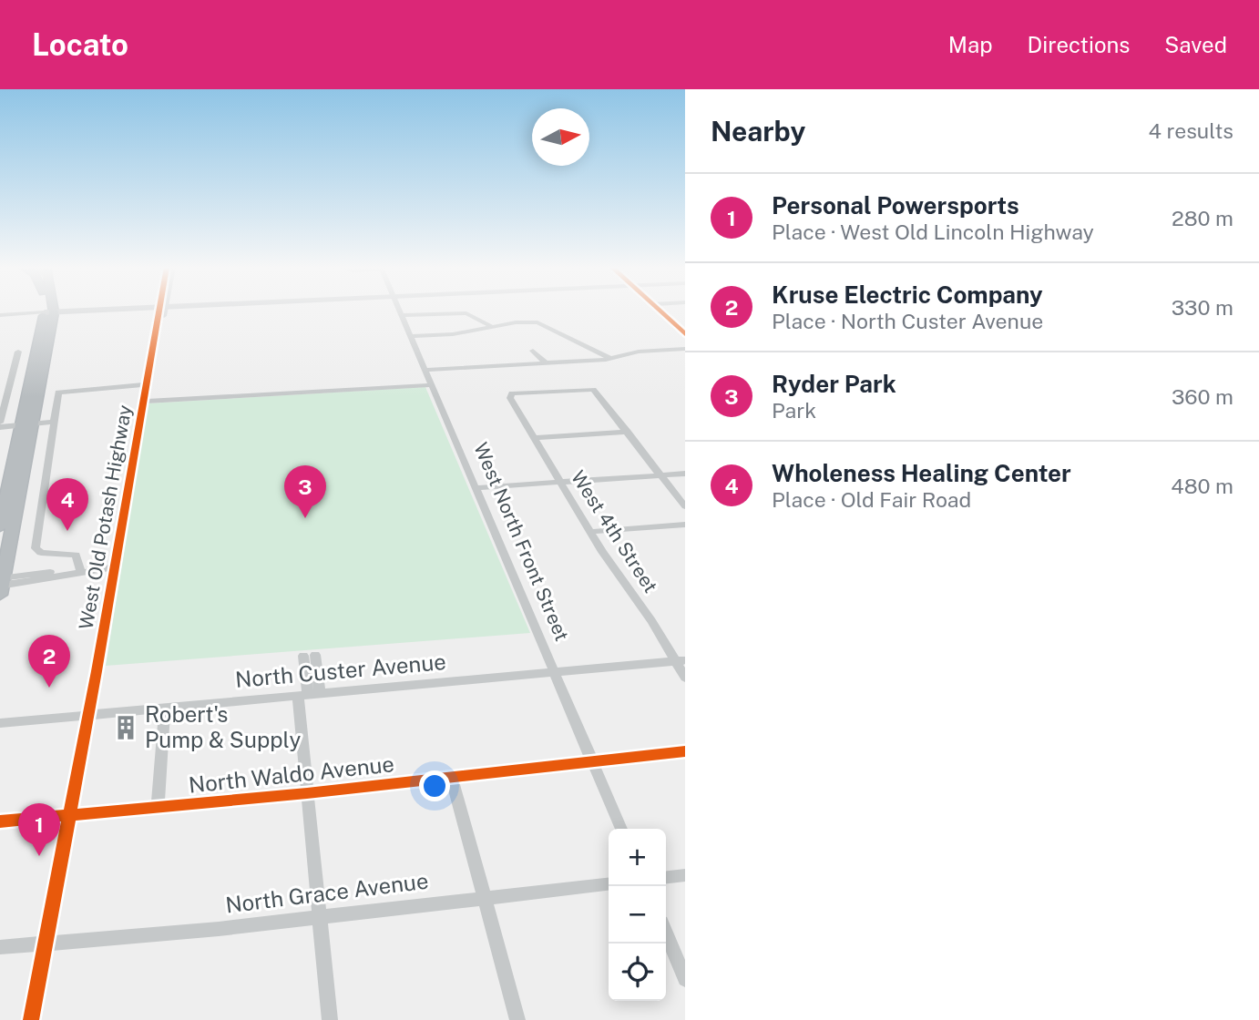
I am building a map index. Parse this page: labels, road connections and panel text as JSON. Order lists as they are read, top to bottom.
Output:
{
  "streets": {
    "street": [
      "West Old Potash Highway",
      "West 4th Street",
      "West North Front Street",
      "North Custer Avenue",
      "North Waldo Avenue",
      "North Grace Avenue"
    ]
  },
  "crossings": [
    ["West Old Potash Highway", "North Custer Avenue"],
    ["West Old Potash Highway", "North Waldo Avenue"],
    ["West Old Potash Highway", "North Grace Avenue"],
    ["West 4th Street", "North Custer Avenue"],
    ["West North Front Street", "North Custer Avenue"],
    ["West North Front Street", "North Waldo Avenue"]
  ],
  "places": {
    "building": ["Robert's Pump & Supply"]
  },
  "north": "right",
  "page": {
    "header": "Locato",
    "nav": ["Map", "Directions", "Saved"],
    "heading": ["Nearby", "4 results"],
    "list": [
      {
        "mark": "1",
        "name": "Personal Powersports",
        "note": "Place · West Old Lincoln Highway",
        "value": "280 m"
      },
      {
        "mark": "2",
        "name": "Kruse Electric Company",
        "note": "Place · North Custer Avenue",
        "value": "330 m"
      },
      {
        "mark": "3",
        "name": "Ryder Park",
        "note": "Park",
        "value": "360 m"
      },
      {
        "mark": "4",
        "name": "Wholeness Healing Center",
        "note": "Place · Old Fair Road",
        "value": "480 m"
      }
    ],
    "pins": [
      "3",
      "4",
      "2",
      "1"
    ],
    "map_buttons": ["+", "−"]
  }
}
